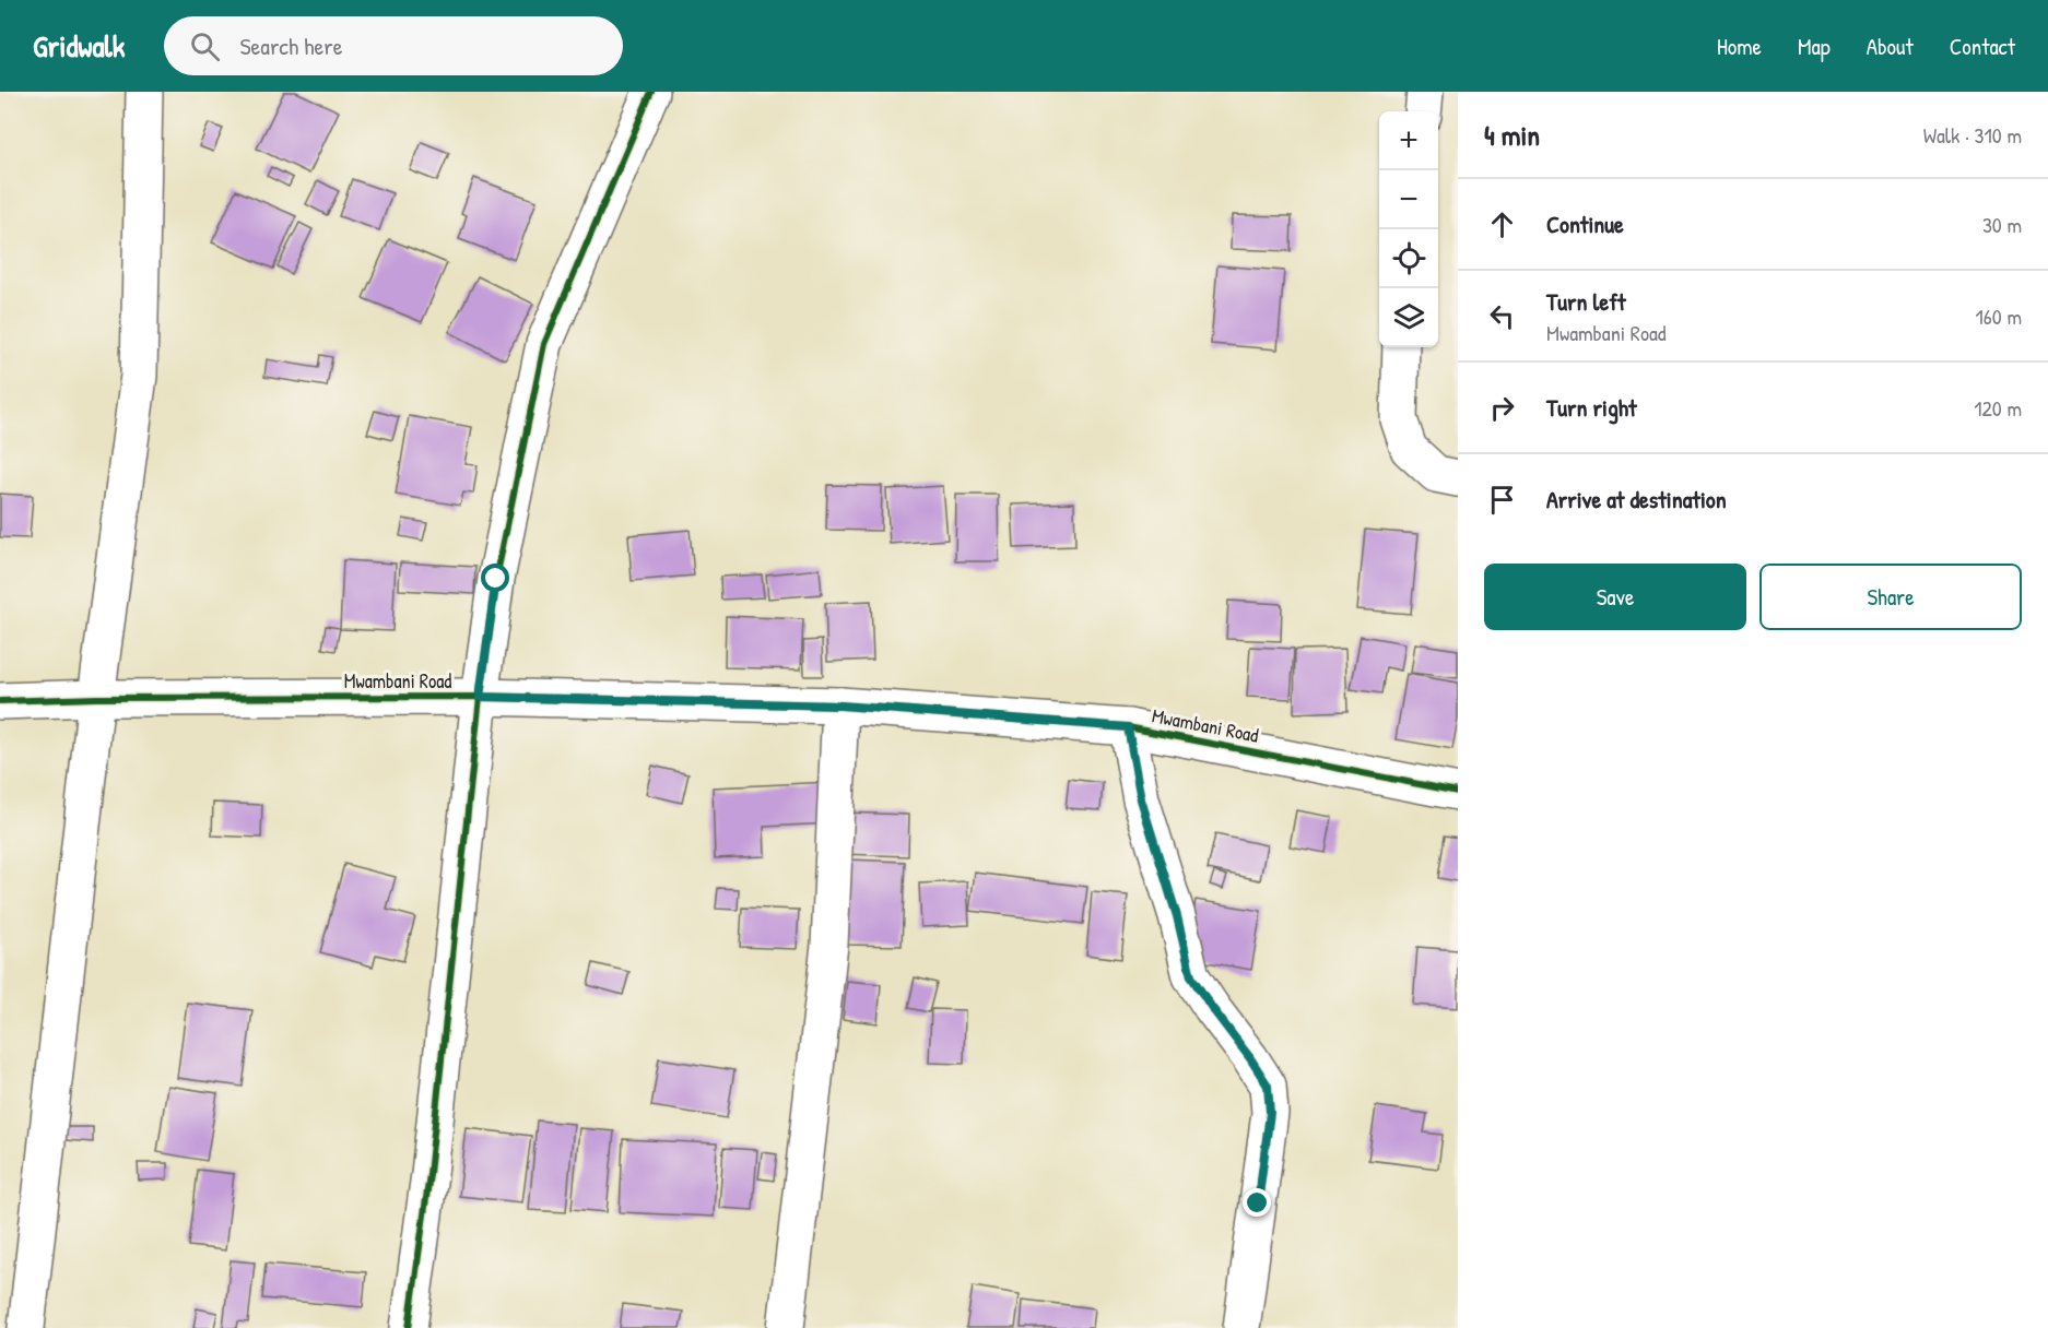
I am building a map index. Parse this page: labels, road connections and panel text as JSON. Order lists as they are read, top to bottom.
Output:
{
  "streets": {
    "street": ["Mwambani Road"]
  },
  "page": {
    "header": "Gridwalk",
    "search": "Search here",
    "nav": [
      "Home",
      "Map",
      "About",
      "Contact"
    ],
    "heading": ["4 min", "Walk · 310 m"],
    "map_buttons": ["+", "−"],
    "list": [
      ["Continue", "30 m"],
      ["Turn left", "Mwambani Road", "160 m"],
      ["Turn right", "120 m"],
      "Arrive at destination"
    ],
    "buttons": ["Save", "Share"]
  }
}
